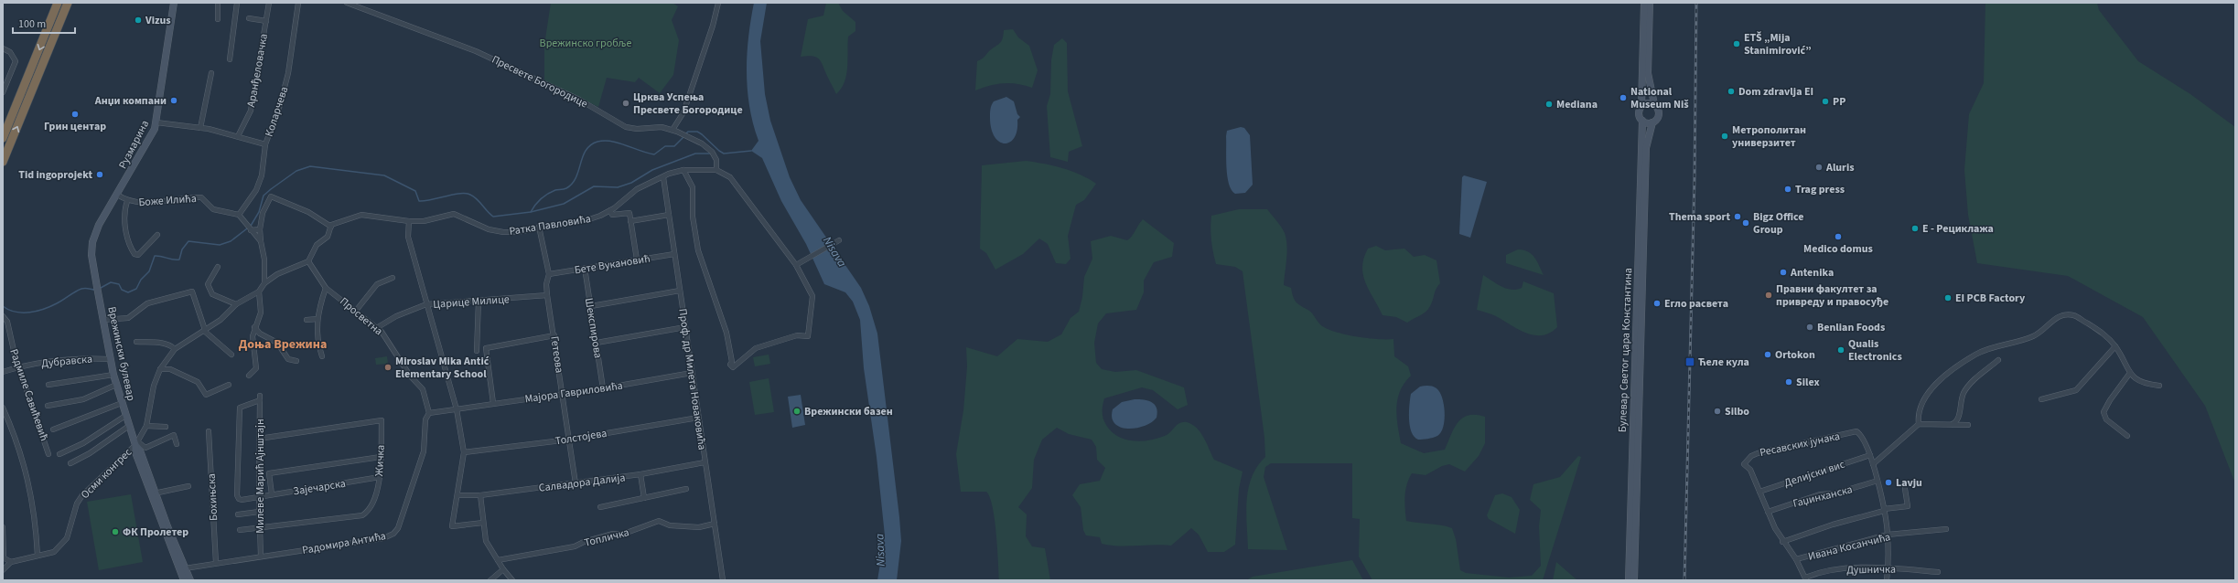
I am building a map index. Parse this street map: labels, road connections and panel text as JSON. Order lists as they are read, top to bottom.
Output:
{
  "streets": {
    "main road": ["Рузмарина", "Булевар Светог цара Константина", "Врежински булевар"],
    "street": [
      "Аранђеловачка",
      "Пресвете Богородице",
      "Коларчева",
      "Боже Илића",
      "Ратка Павловића",
      "Бете Вукановић",
      "Царице Милице",
      "Просветна",
      "Шекспирова",
      "Гетеова",
      "Дубравска",
      "Проф. др Милета Новаковића",
      "Мајора Гавриловића",
      "Радмиле Савићевић",
      "Толстојева",
      "Ресавских јунака",
      "Жичка",
      "Осми конгрес",
      "Делијски вис",
      "Милеве Марић Ајнштајн",
      "Салвадора Далија",
      "Зајечарска",
      "Гаџинханска",
      "Бохињска",
      "Топличка",
      "Радомира Антића",
      "Ивана Косанчића",
      "Душничка"
    ]
  },
  "crossings": [
    ["Пресвете Богородице", "Ратка Павловића"],
    ["Коларчева", "Боже Илића"],
    ["Рузмарина", "Боже Илића"],
    ["Рузмарина", "Врежински булевар"],
    ["Ратка Павловића", "Гетеова"],
    ["Ратка Павловића", "Проф. др Милета Новаковића"],
    ["Бете Вукановић", "Шекспирова"],
    ["Бете Вукановић", "Гетеова"],
    ["Бете Вукановић", "Проф. др Милета Новаковића"],
    ["Царице Милице", "Просветна"],
    ["Царице Милице", "Гетеова"],
    ["Просветна", "Радомира Антића"],
    ["Шекспирова", "Мајора Гавриловића"],
    ["Врежински булевар", "Дубравска"],
    ["Врежински булевар", "Осми конгрес"],
    ["Врежински булевар", "Радомира Антића"],
    ["Гетеова", "Мајора Гавриловића"],
    ["Гетеова", "Толстојева"],
    ["Гетеова", "Салвадора Далија"],
    ["Дубравска", "Радмиле Савићевић"],
    ["Проф. др Милета Новаковића", "Мајора Гавриловића"],
    ["Проф. др Милета Новаковића", "Толстојева"],
    ["Проф. др Милета Новаковића", "Салвадора Далија"],
    ["Проф. др Милета Новаковића", "Топличка"],
    ["Ресавских јунака", "Делијски вис"],
    ["Жичка", "Милеве Марић Ајнштајн"],
    ["Жичка", "Зајечарска"],
    ["Милеве Марић Ајнштајн", "Зајечарска"],
    ["Милеве Марић Ајнштајн", "Радомира Антића"],
    ["Бохињска", "Радомира Антића"]
  ],
  "districts": ["Доња Врежина"],
  "water": ["Nisava"],
  "parks": ["Врежинско гробље"],
  "places": {
    "other": [
      "Vizus",
      "ETŠ „Mija Stanimirović”",
      "Dom zdravlja EI",
      "National Museum Niš",
      "Анџи компани",
      "PP",
      "Црква Успења Пресвете Богородице",
      "Mediana",
      "Грин центар",
      "Метрополитан универзитет",
      "Aluris",
      "Tid ingoprojekt",
      "Trag press",
      "Thema sport",
      "Bigz Office Group",
      "Е - Рециклажа",
      "Medico domus",
      "Antenika",
      "Правни факултет за привреду и правосуђе",
      "EI PCB Factory",
      "Егло расвета",
      "Benlian Foods",
      "Qualis Electronics",
      "Ortokon",
      "Miroslav Mika Antić Elementary School",
      "Silex",
      "Врежински базен",
      "Silbo",
      "Lavju",
      "ФК Пролетер"
    ],
    "transit": ["Ћеле кула"]
  },
  "scale_bar": "100 m"
}
